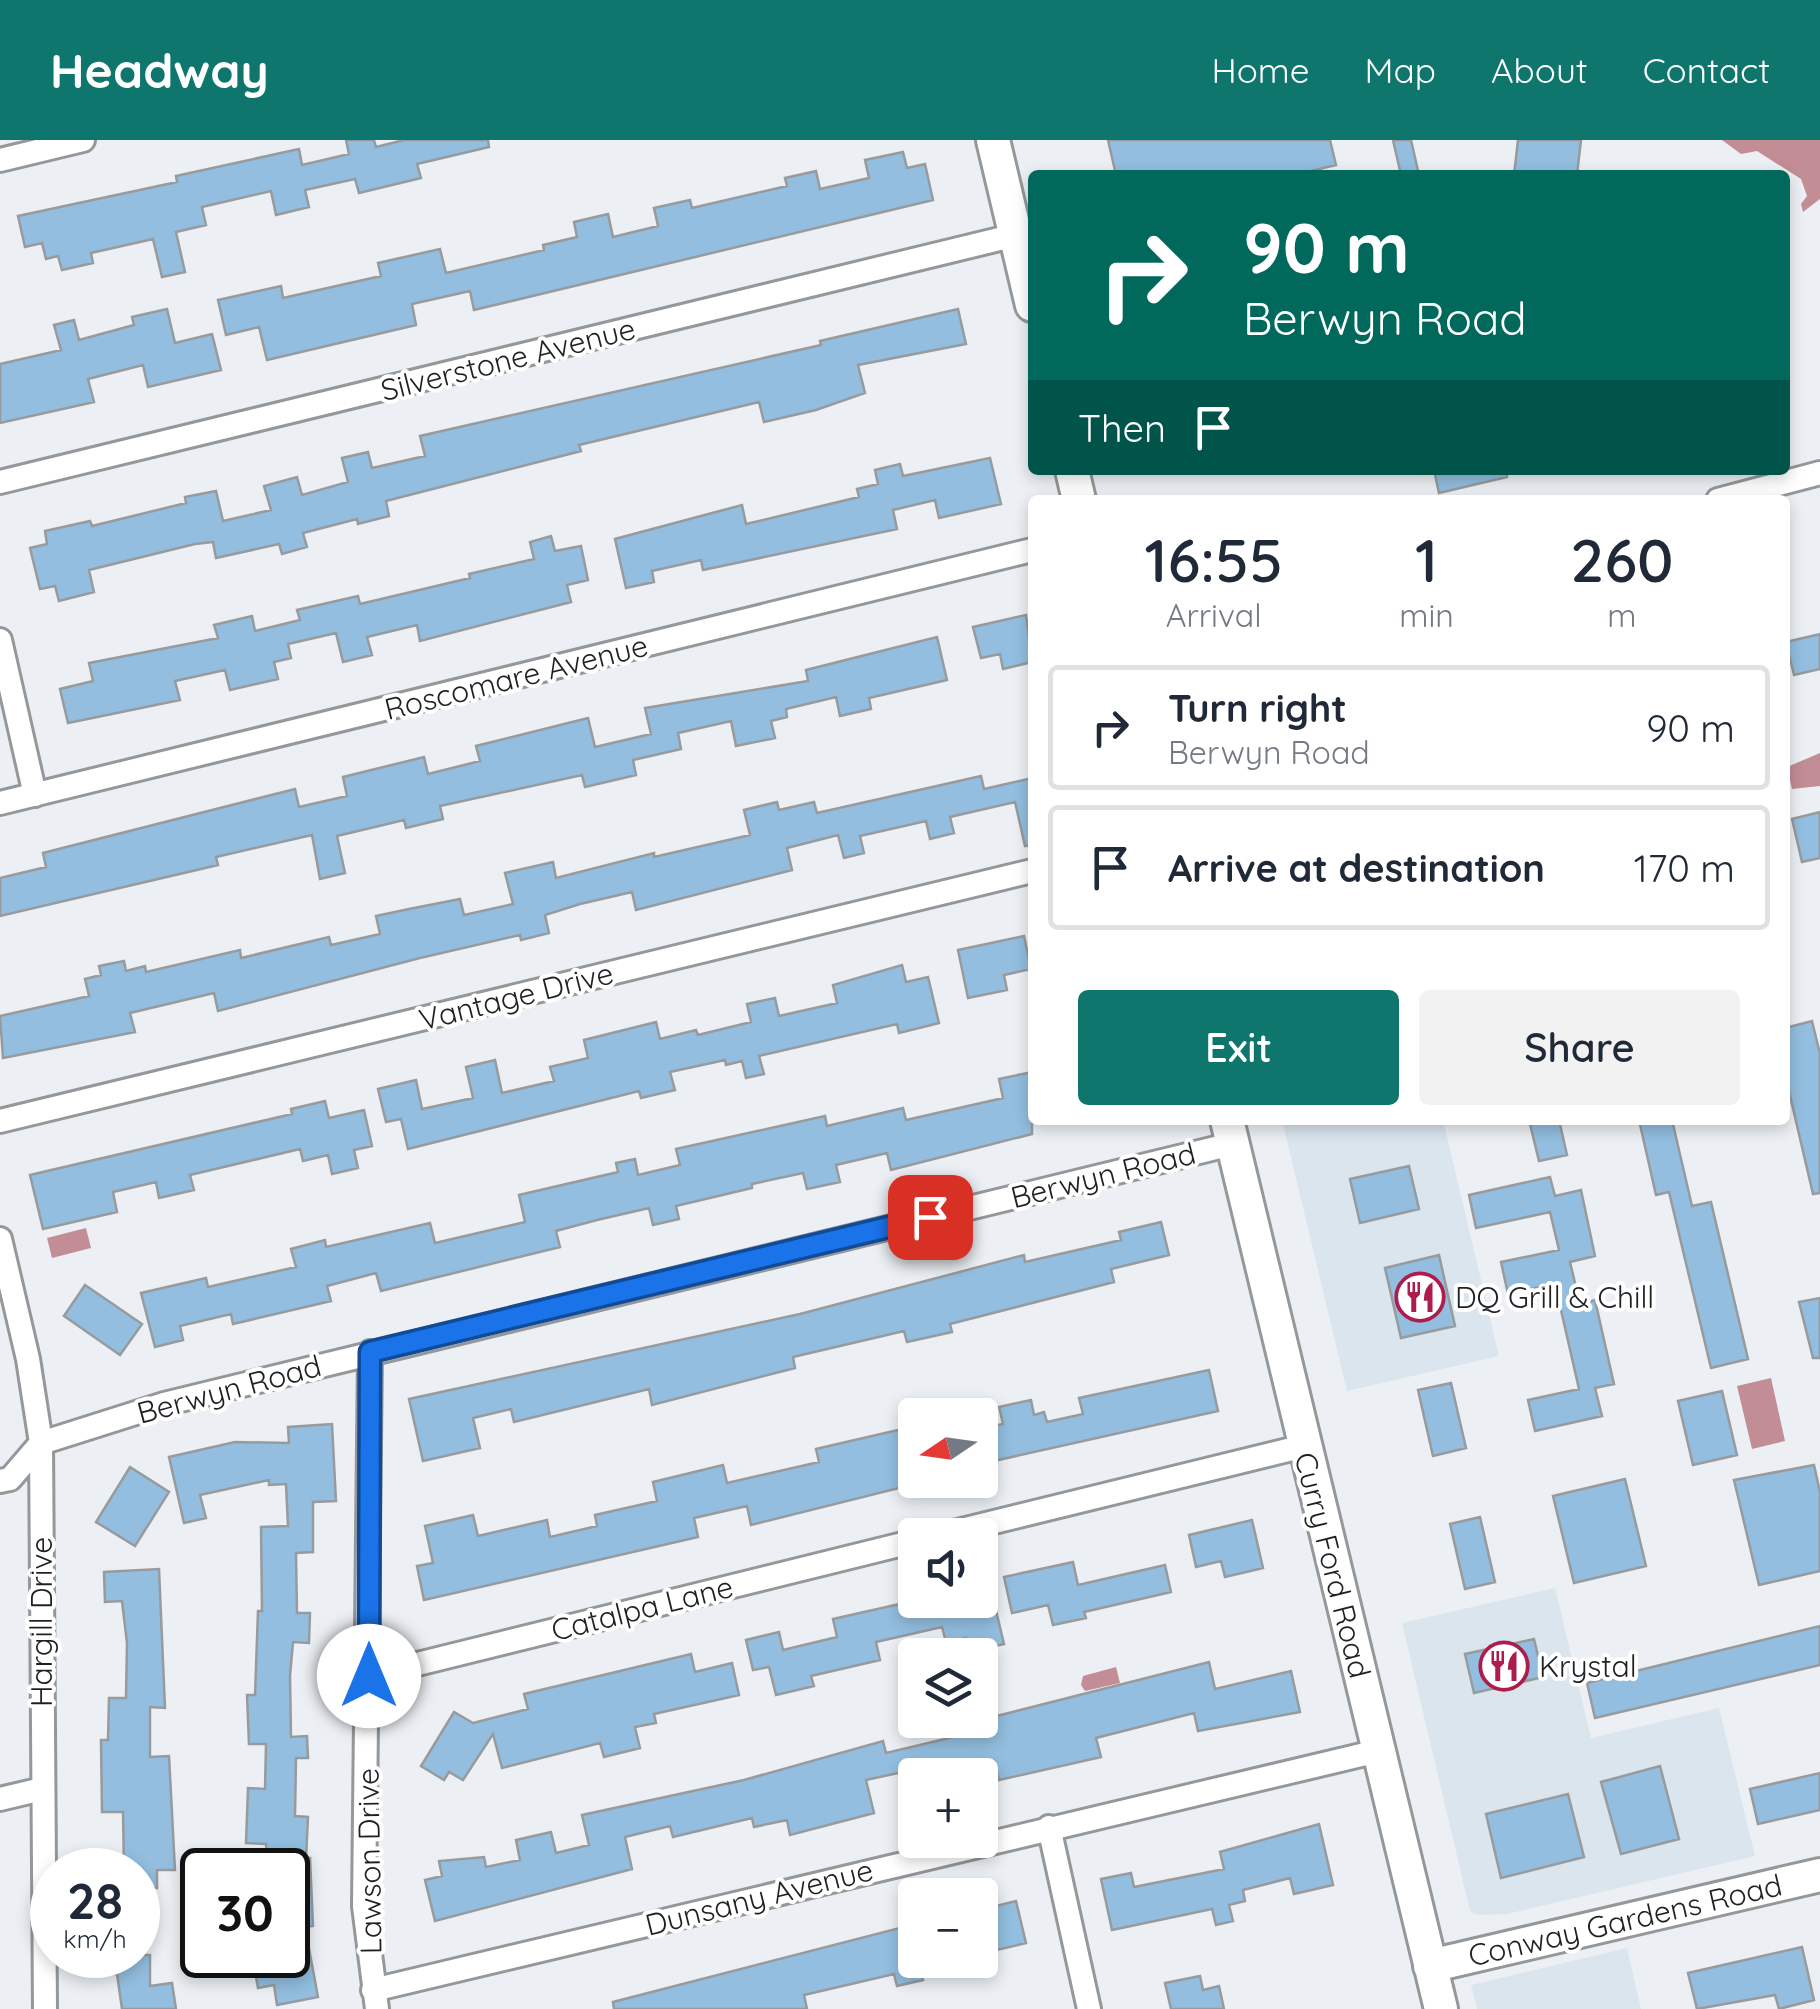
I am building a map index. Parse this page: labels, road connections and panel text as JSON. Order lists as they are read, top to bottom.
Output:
{
  "streets": {
    "street": [
      "Silverstone Avenue",
      "Roscomare Avenue",
      "Vantage Drive",
      "Berwyn Road",
      "Curry Ford Road",
      "Catalpa Lane",
      "Hargill Drive",
      "Lawson Drive",
      "Dunsany Avenue",
      "Conway Gardens Road"
    ]
  },
  "crossings": [
    ["Berwyn Road", "Curry Ford Road"],
    ["Berwyn Road", "Hargill Drive"],
    ["Berwyn Road", "Lawson Drive"],
    ["Curry Ford Road", "Dunsany Avenue"],
    ["Curry Ford Road", "Conway Gardens Road"],
    ["Catalpa Lane", "Lawson Drive"],
    ["Lawson Drive", "Dunsany Avenue"]
  ],
  "places": {
    "restaurant": ["DQ Grill & Chill", "Krystal"]
  },
  "north": "left",
  "page": {
    "header": "Headway",
    "nav": [
      "Home",
      "Map",
      "About",
      "Contact"
    ],
    "turn": ["90 m", "Berwyn Road"],
    "then": "Then",
    "eta": [
      "16:55",
      "Arrival",
      "1",
      "min",
      "260",
      "m"
    ],
    "list": [
      {
        "name": "Turn right",
        "note": "Berwyn Road",
        "value": "90 m"
      },
      {
        "name": "Arrive at destination",
        "value": "170 m"
      }
    ],
    "buttons": ["Exit", "Share"],
    "map_buttons": ["+", "−"],
    "speed": "28 km/h",
    "limit": "30"
  }
}
